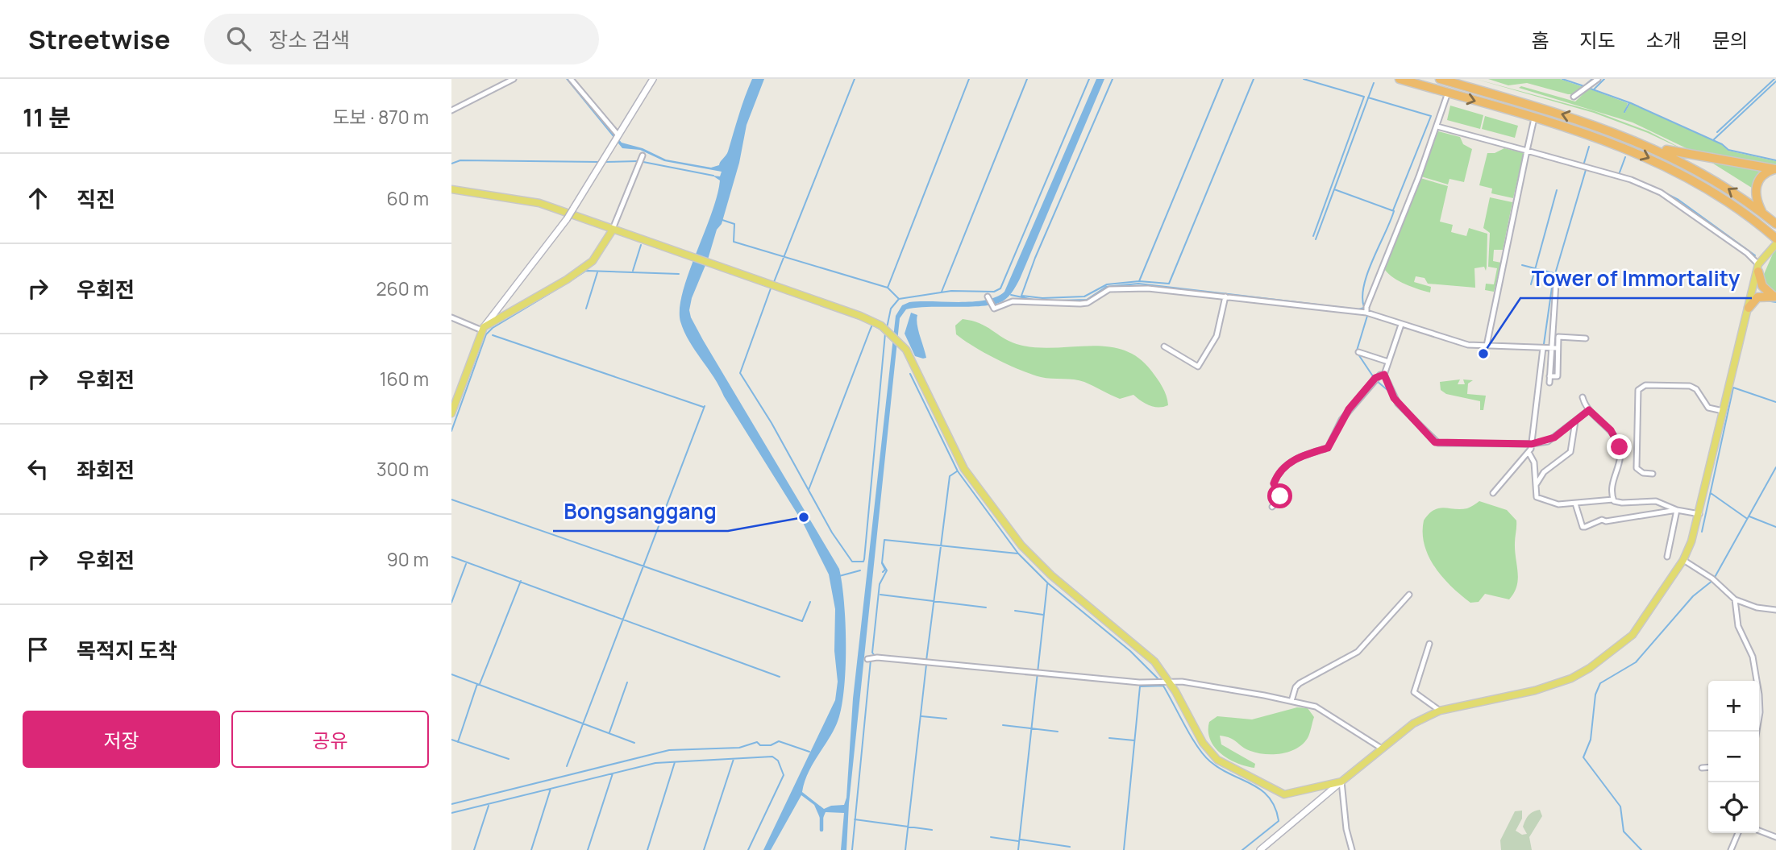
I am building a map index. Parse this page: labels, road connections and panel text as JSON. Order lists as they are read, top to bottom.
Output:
{
  "places": ["Tower of Immortality", "Bongsanggang"],
  "page": {
    "header": "Streetwise",
    "search": "장소 검색",
    "nav": [
      "홈",
      "지도",
      "소개",
      "문의"
    ],
    "heading": ["11 분", "도보 · 870 m"],
    "list": [
      ["직진", "60 m"],
      ["우회전", "260 m"],
      ["우회전", "160 m"],
      ["좌회전", "300 m"],
      ["우회전", "90 m"],
      "목적지 도착"
    ],
    "map_buttons": ["+", "−"],
    "buttons": ["저장", "공유"]
  }
}
